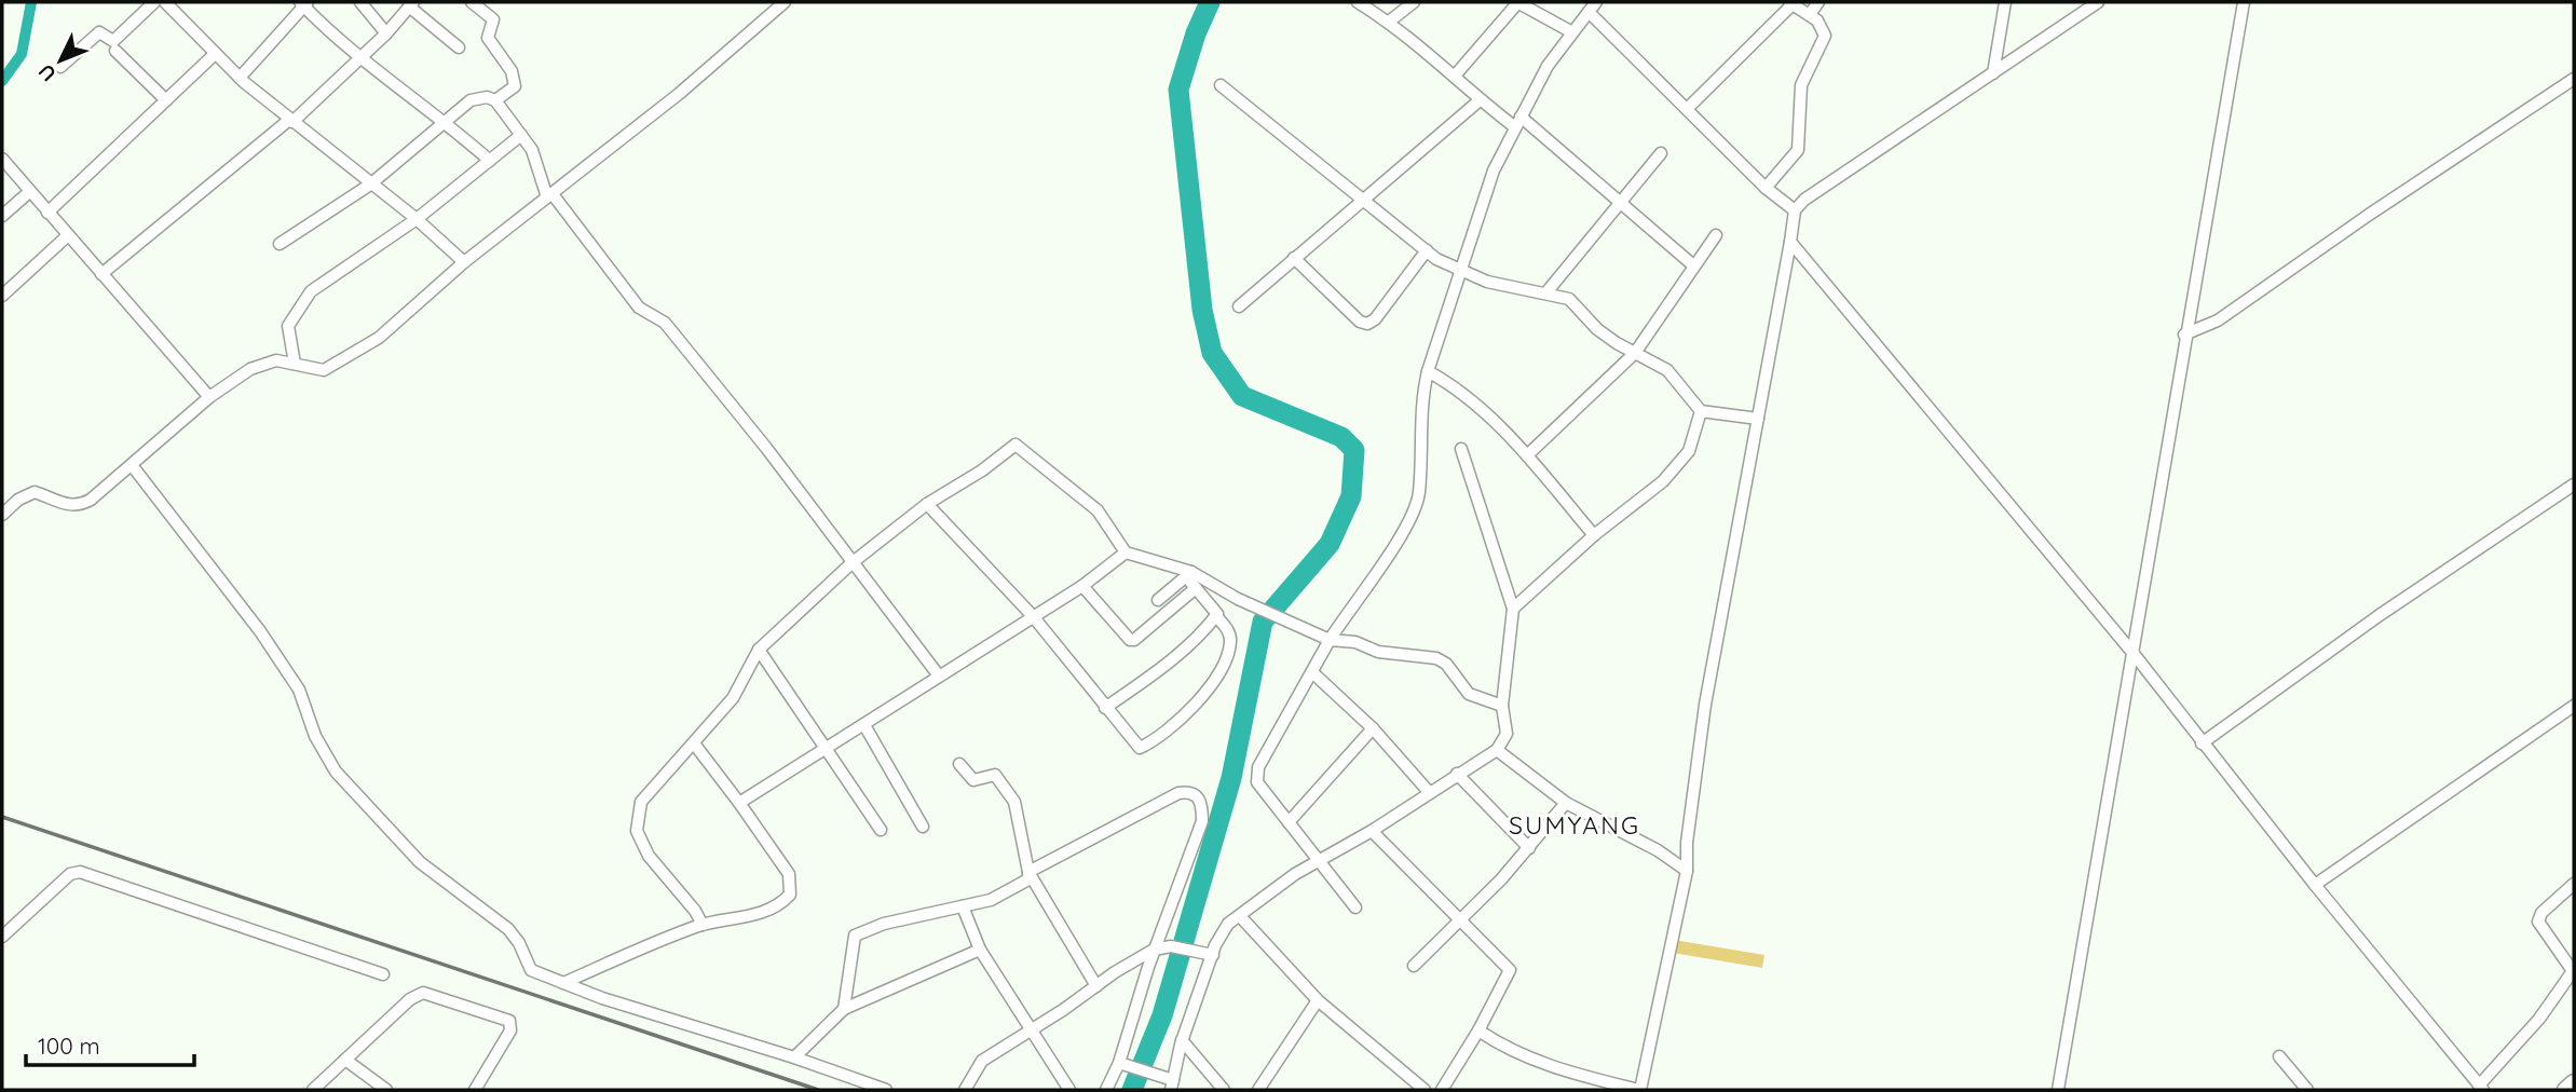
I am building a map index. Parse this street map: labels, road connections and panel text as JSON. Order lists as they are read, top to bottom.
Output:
{
  "districts": ["SUMYANG"],
  "scale_bar": "100 m",
  "north": "bottom left"
}
